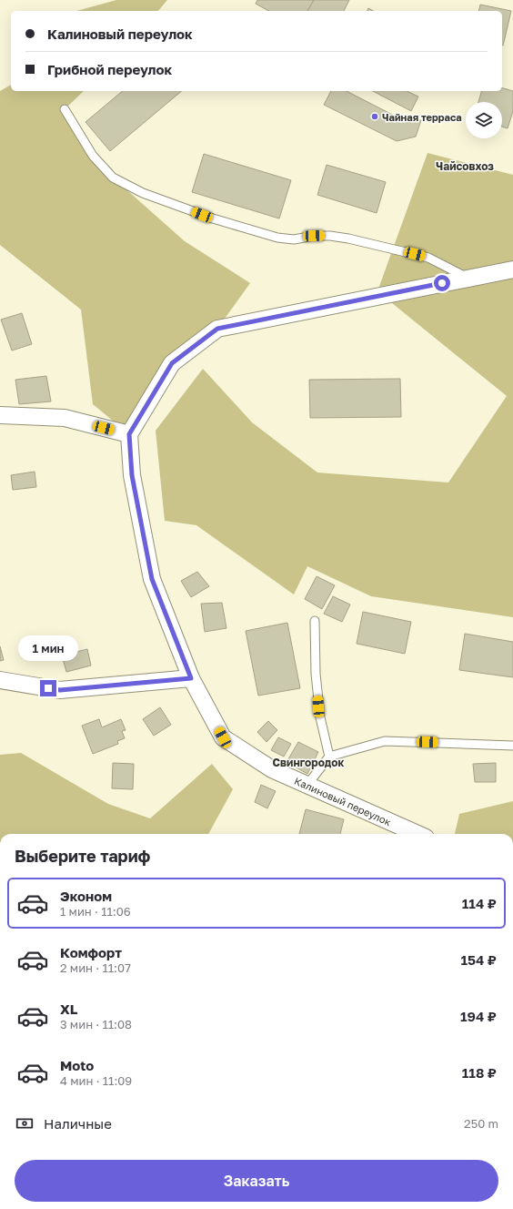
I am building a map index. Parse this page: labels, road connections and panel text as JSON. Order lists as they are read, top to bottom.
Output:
{
  "streets": {
    "street": ["Калиновый переулок"]
  },
  "districts": ["Чайсовхоз", "Свингородок"],
  "places": ["Чайная терраса"],
  "page": {
    "banner": ["Калиновый переулок", "Грибной переулок"],
    "bubble": "1 мин",
    "heading": "Выберите тариф",
    "list": [
      {
        "name": "Эконом",
        "note": "1 мин · 11:06",
        "value": "114 ₽"
      },
      {
        "name": "Комфорт",
        "note": "2 мин · 11:07",
        "value": "154 ₽"
      },
      {
        "name": "XL",
        "note": "3 мин · 11:08",
        "value": "194 ₽"
      },
      {
        "name": "Moto",
        "note": "4 мин · 11:09",
        "value": "118 ₽"
      }
    ],
    "pay": ["Наличные", "250 m"],
    "buttons": "Заказать"
  }
}
